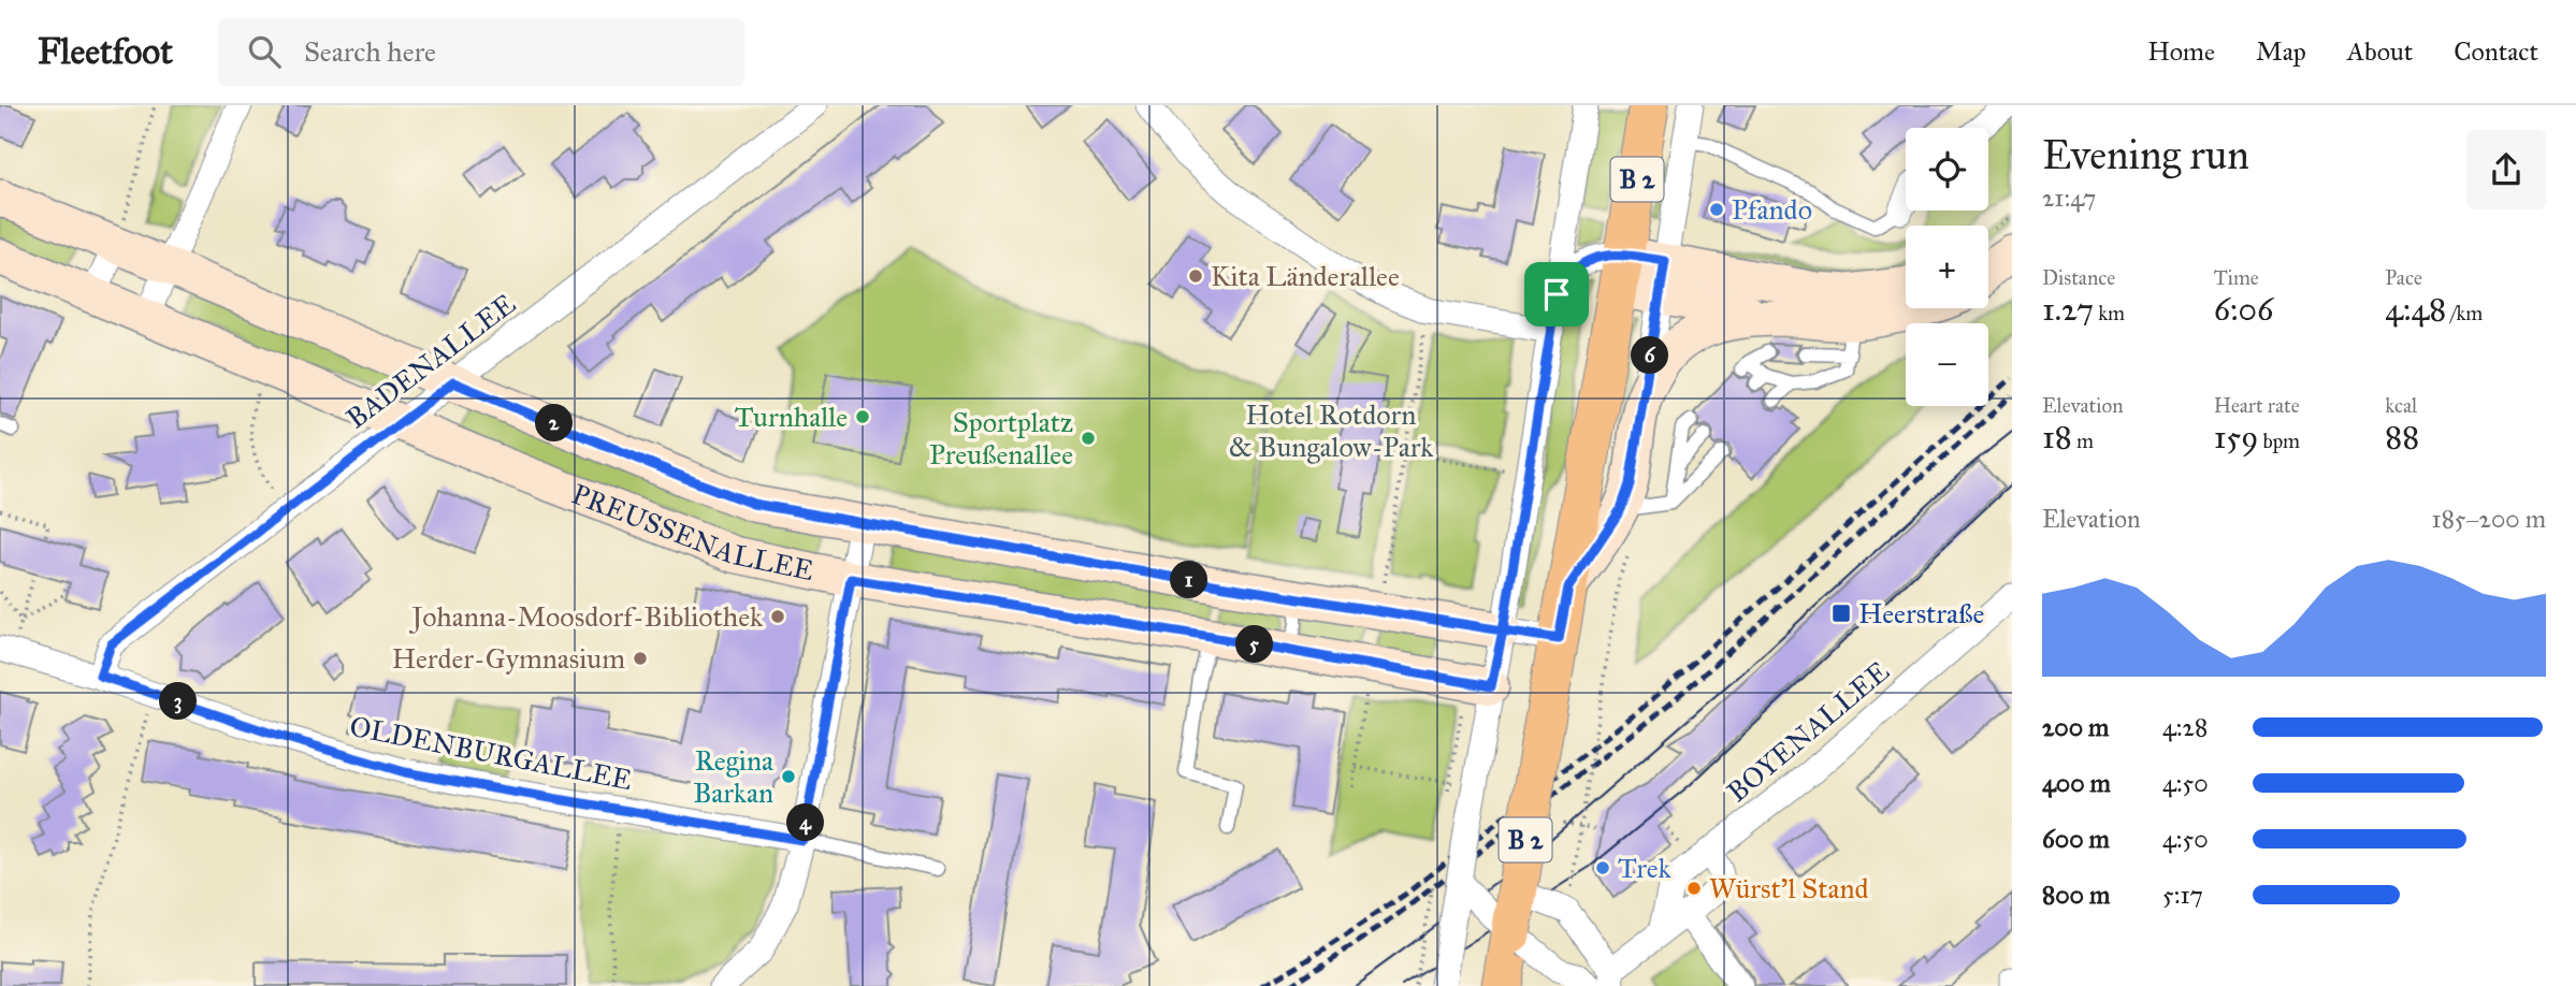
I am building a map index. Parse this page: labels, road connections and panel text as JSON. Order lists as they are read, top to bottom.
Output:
{
  "streets": {
    "main road": ["B 2"],
    "street": [
      "BADENALLEE",
      "PREUSSENALLEE",
      "BOYENALLEE",
      "OLDENBURGALLEE"
    ]
  },
  "crossings": [
    ["B 2", "PREUSSENALLEE"],
    ["BADENALLEE", "PREUSSENALLEE"],
    ["BADENALLEE", "OLDENBURGALLEE"]
  ],
  "parks": ["Hotel Rotdorn & Bungalow-Park"],
  "places": {
    "other": [
      "Pfando",
      "Kita Länderallee",
      "Turnhalle",
      "Sportplatz Preußenallee",
      "Johanna-Moosdorf-Bibliothek",
      "Herder-Gymnasium",
      "Regina Barkan",
      "Trek",
      "Würst'l Stand"
    ],
    "transit": ["Heerstraße"]
  },
  "page": {
    "header": "Fleetfoot",
    "search": "Search here",
    "nav": [
      "Home",
      "Map",
      "About",
      "Contact"
    ],
    "heading": ["Evening run", "21:47"],
    "map_buttons": ["+", "−"],
    "stats": [
      ["Distance", "1.27 km"],
      ["Time", "6:06"],
      ["Pace", "4:48 /km"],
      ["Elevation", "18 m"],
      ["Heart rate", "159 bpm"],
      ["kcal", "88"]
    ],
    "pins": [
      "6",
      "2",
      "1",
      "5",
      "3",
      "4"
    ],
    "chart": ["Elevation", "185–200 m"],
    "list": [
      {
        "name": "200 m",
        "note": "4:28"
      },
      {
        "name": "400 m",
        "note": "4:50"
      },
      {
        "name": "600 m",
        "note": "4:50"
      },
      {
        "name": "800 m",
        "note": "5:17"
      }
    ]
  }
}
